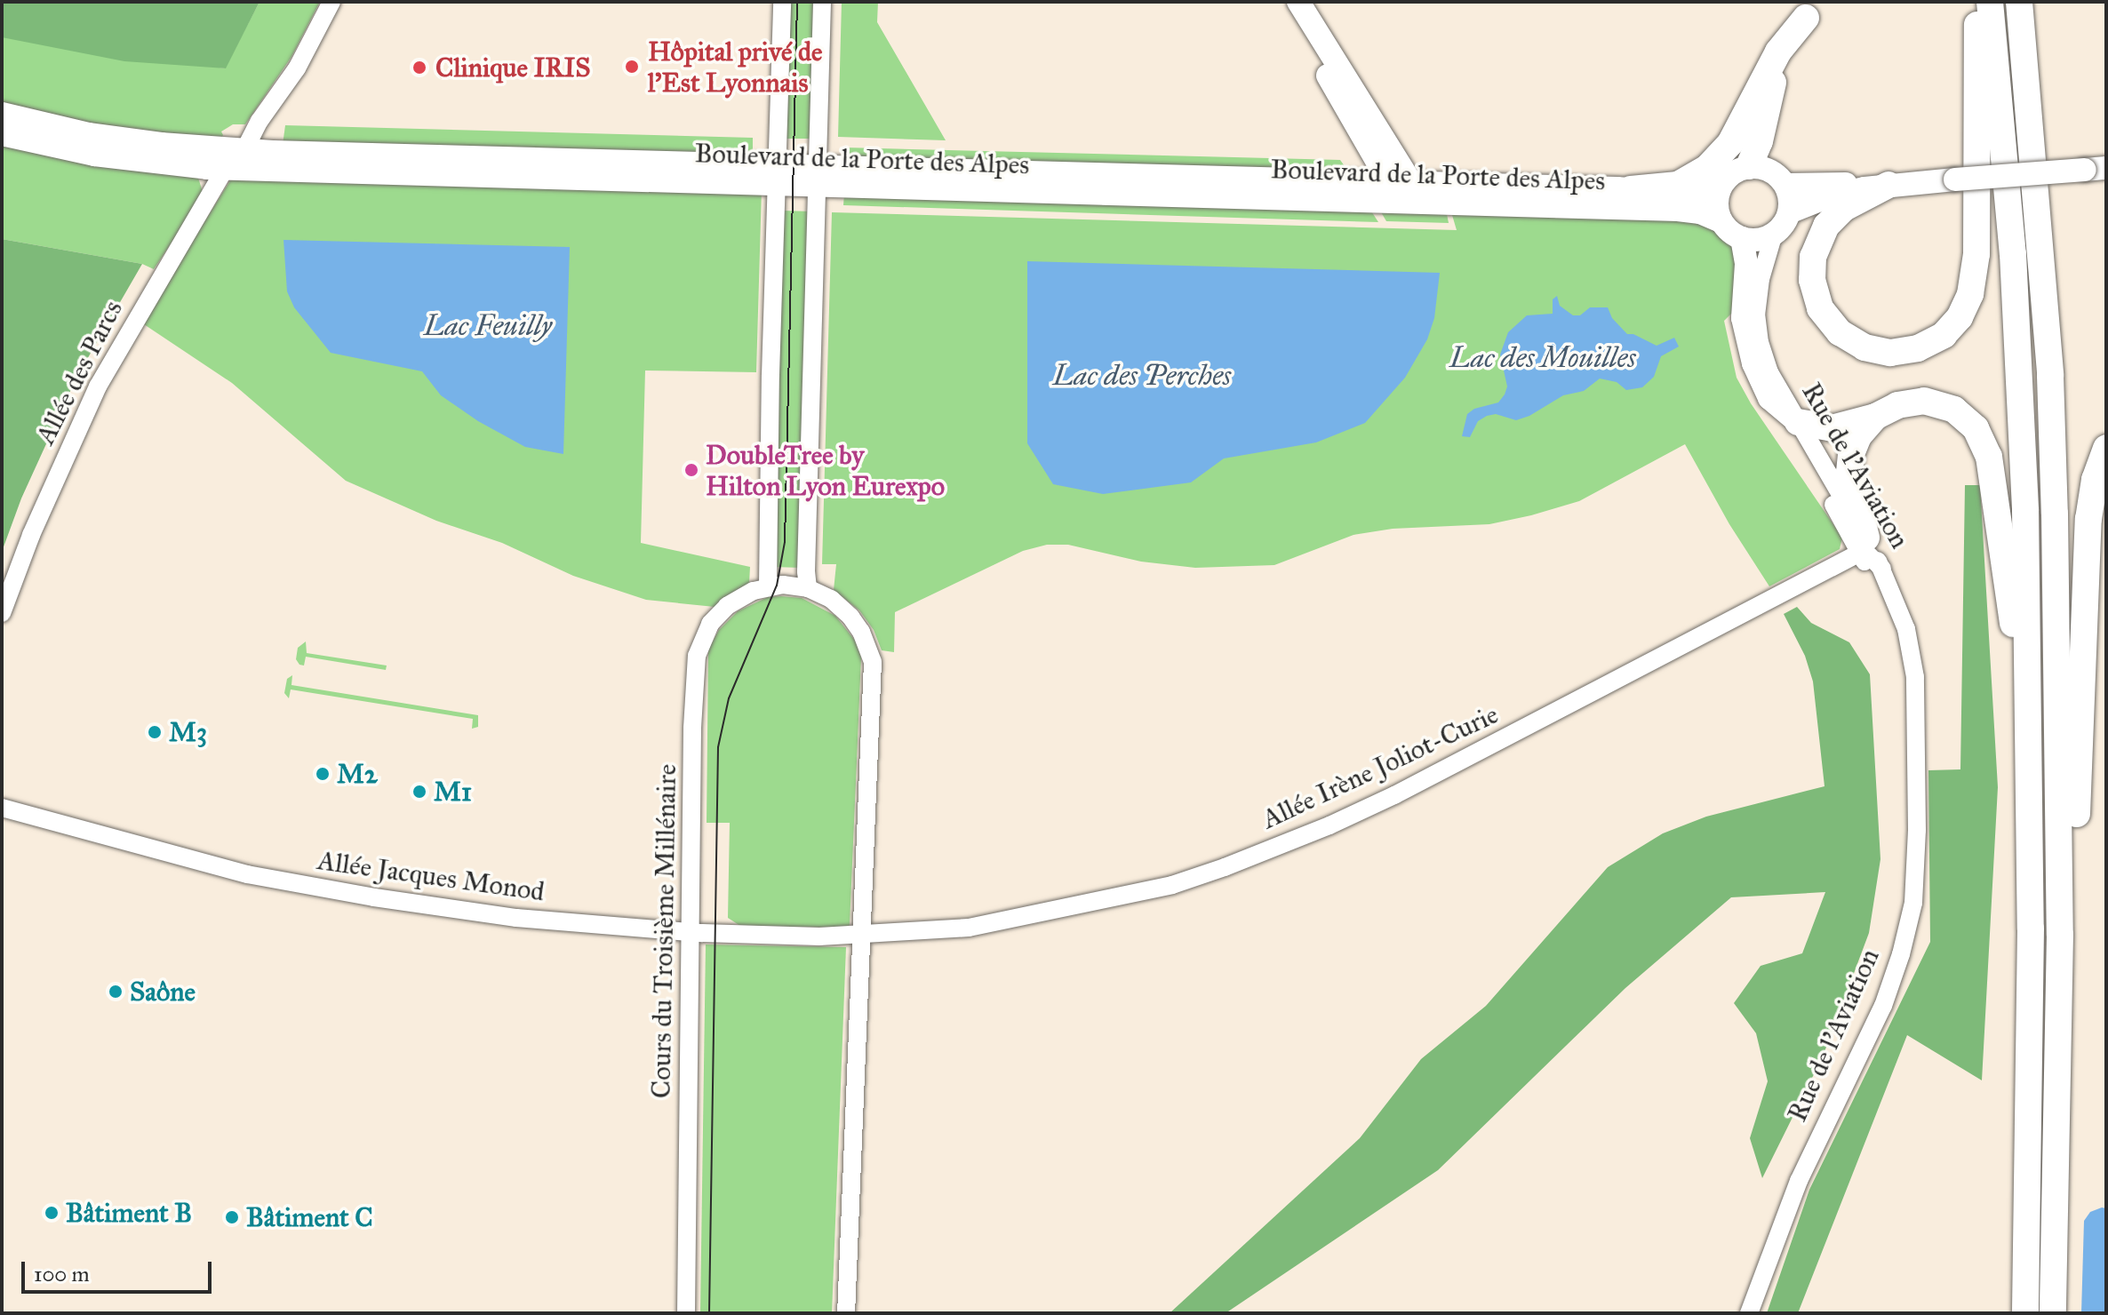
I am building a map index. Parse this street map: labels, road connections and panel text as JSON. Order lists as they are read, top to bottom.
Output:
{
  "streets": {
    "main road": ["Boulevard de la Porte des Alpes", "Rue de l'Aviation"],
    "street": [
      "Allée des Parcs",
      "Allée Irène Joliot-Curie",
      "Allée Jacques Monod",
      "Cours du Troisième Millénaire"
    ]
  },
  "crossings": [
    ["Boulevard de la Porte des Alpes", "Allée des Parcs"],
    ["Boulevard de la Porte des Alpes", "Rue de l'Aviation"],
    ["Rue de l'Aviation", "Allée Irène Joliot-Curie"],
    ["Allée Irène Joliot-Curie", "Allée Jacques Monod"],
    ["Allée Irène Joliot-Curie", "Cours du Troisième Millénaire"],
    ["Allée Jacques Monod", "Cours du Troisième Millénaire"]
  ],
  "water": ["Lac Feuilly", "Lac des Mouilles", "Lac des Perches"],
  "places": [
    "Hôpital privé de l'Est Lyonnais",
    "Clinique IRIS",
    "DoubleTree by Hilton Lyon Eurexpo",
    "M3",
    "M2",
    "M1",
    "Saône",
    "Bâtiment B",
    "Bâtiment C"
  ],
  "scale_bar": "100 m"
}
